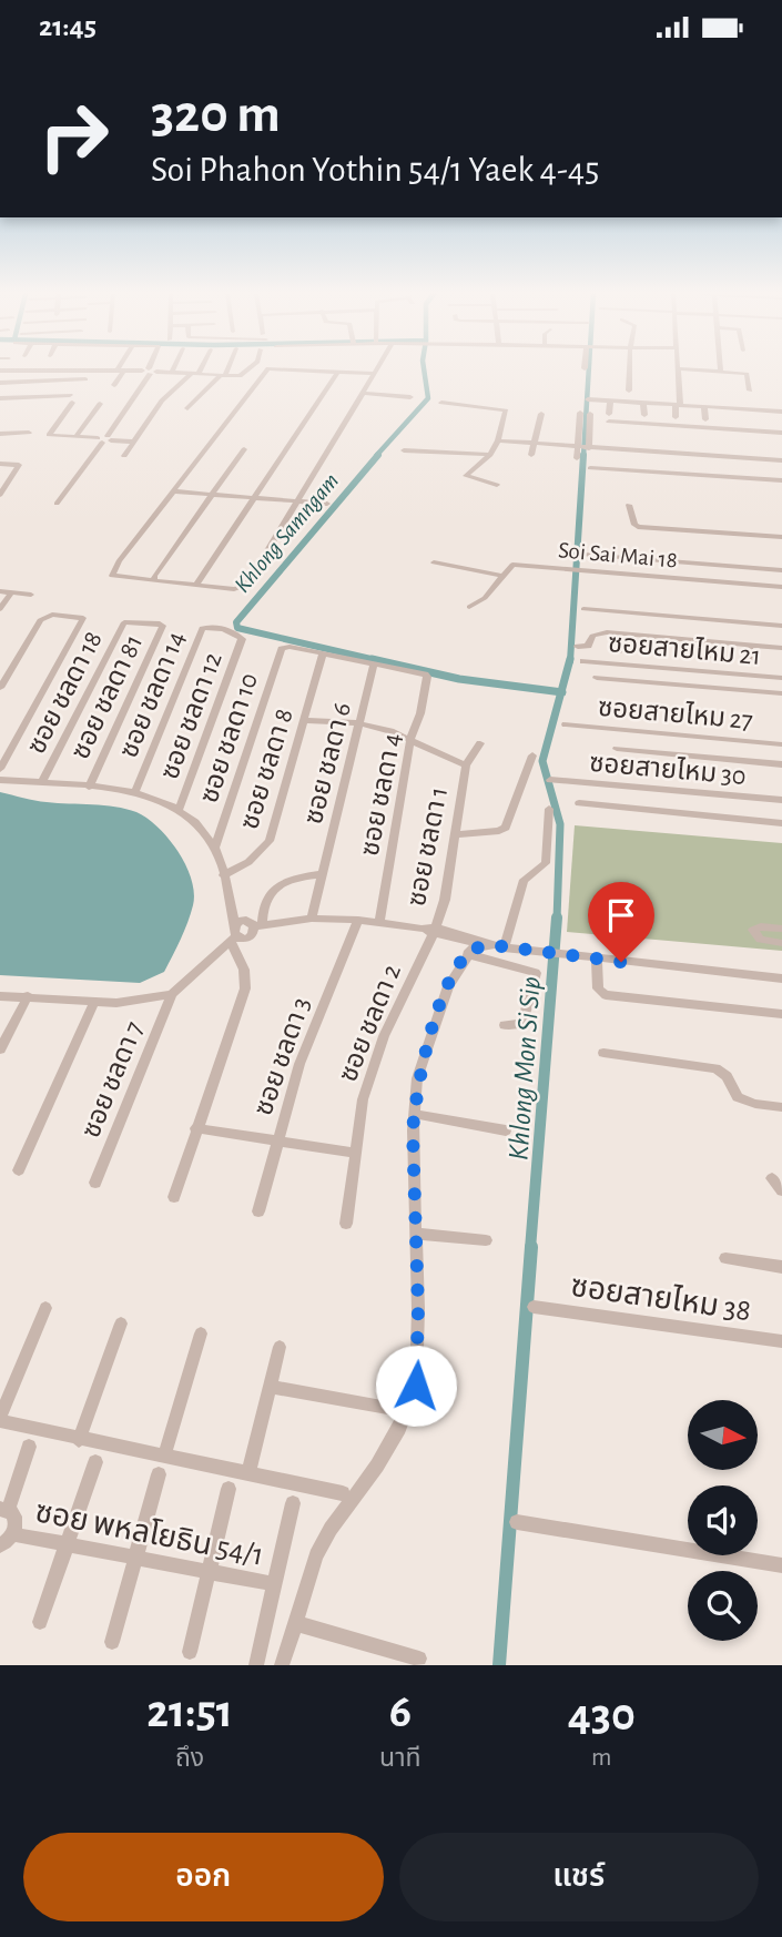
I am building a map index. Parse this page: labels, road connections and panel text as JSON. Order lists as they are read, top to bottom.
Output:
{
  "streets": {
    "street": [
      "Soi Sai Mai 18",
      "ซอยสายไหม 21",
      "ซอย ชลดา 18",
      "ซอย ชลดา 14",
      "ซอย ชลดา 81",
      "ซอยสายไหม 27",
      "ซอย ชลดา 12",
      "ซอย ชลดา 10",
      "ซอย ชลดา 6",
      "ซอย ชลดา 8",
      "ซอยสายไหม 30",
      "ซอย ชลดา 4",
      "ซอย ชลดา 1",
      "ซอย ชลดา 2",
      "ซอย ชลดา 3",
      "ซอย ชลดา 7",
      "ซอยสายไหม 38",
      "ซอย พหลโยธิน 54/1"
    ]
  },
  "crossings": [
    ["ซอย ชลดา 18", "ซอย ชลดา 81"],
    ["ซอย ชลดา 14", "ซอย ชลดา 12"],
    ["ซอย ชลดา 10", "ซอย ชลดา 8"],
    ["ซอย ชลดา 6", "ซอย ชลดา 4"],
    ["ซอย ชลดา 1", "ซอย ชลดา 2"]
  ],
  "water": ["Khlong Samngam", "Khlong Mon Si Sip"],
  "north": "right",
  "page": {
    "status": "21:45",
    "turn": ["320 m", "Soi Phahon Yothin 54/1 Yaek 4-45"],
    "eta": [
      "21:51",
      "ถึง",
      "6",
      "นาที",
      "430",
      "m"
    ],
    "buttons": ["ออก", "แชร์"]
  }
}
